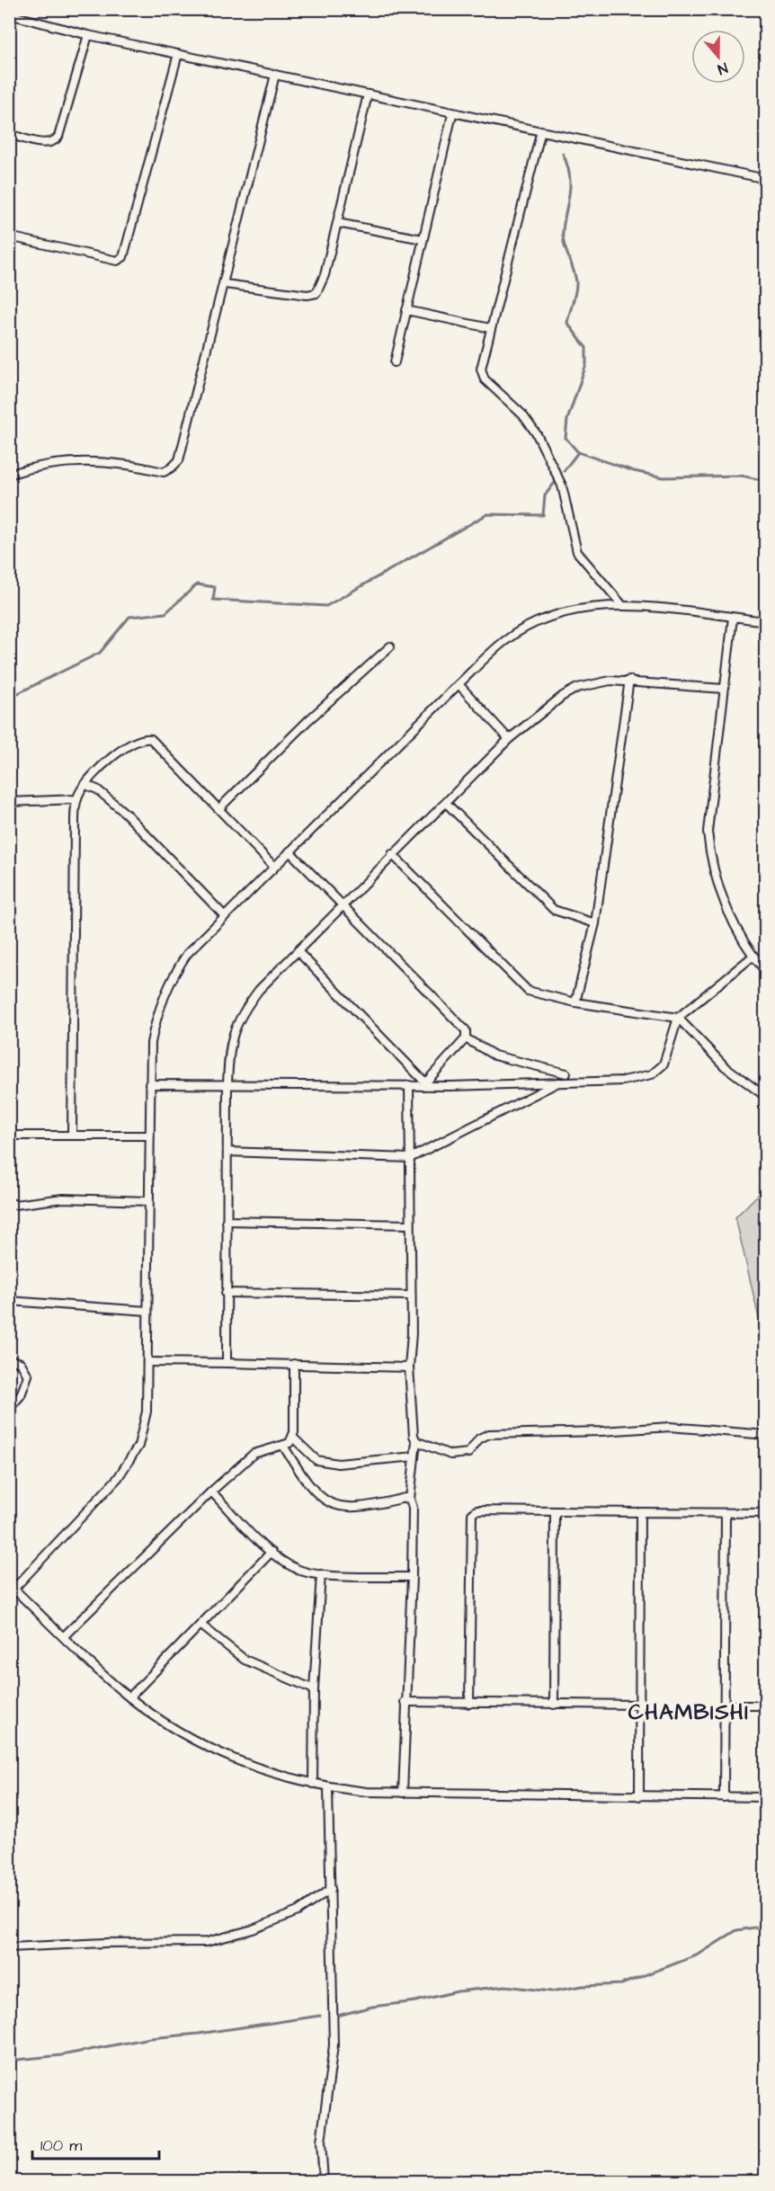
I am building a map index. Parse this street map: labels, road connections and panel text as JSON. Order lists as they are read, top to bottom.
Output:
{
  "districts": ["CHAMBISHI"],
  "scale_bar": "100 m",
  "north": "bottom"
}
